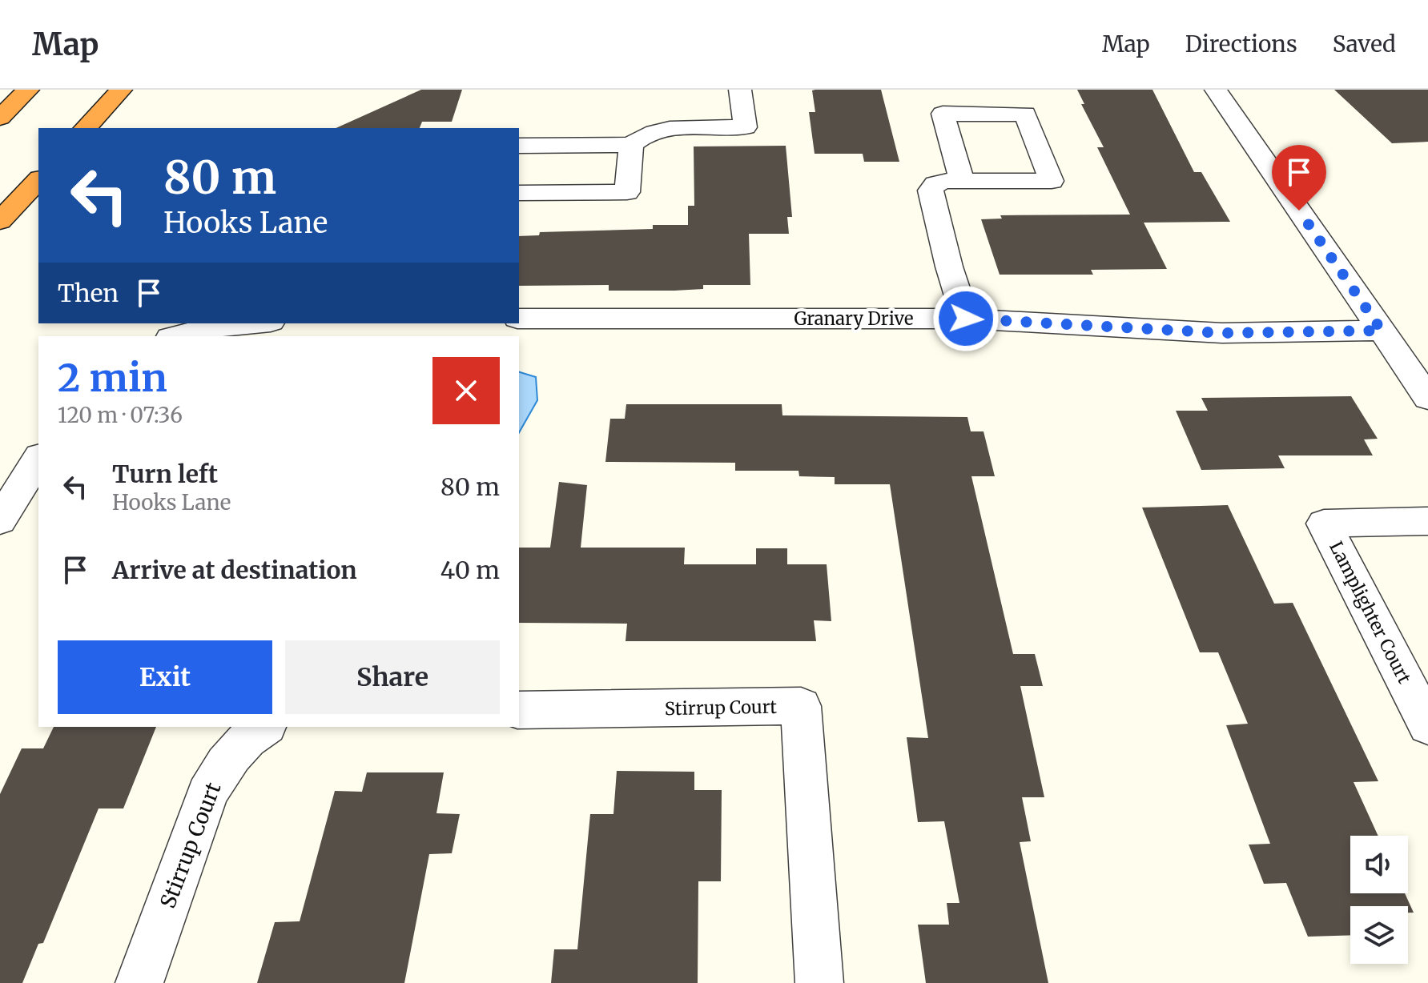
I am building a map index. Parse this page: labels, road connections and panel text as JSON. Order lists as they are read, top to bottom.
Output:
{
  "streets": {
    "street": ["Granary Drive", "Lamplighter Court", "Stirrup Court"]
  },
  "page": {
    "header": "Map",
    "nav": ["Map", "Directions", "Saved"],
    "turn": ["80 m", "Hooks Lane"],
    "then": "Then",
    "heading": ["2 min", "120 m · 07:36"],
    "list": [
      {
        "name": "Turn left",
        "note": "Hooks Lane",
        "value": "80 m"
      },
      {
        "name": "Arrive at destination",
        "value": "40 m"
      }
    ],
    "buttons": ["Exit", "Share"]
  }
}
